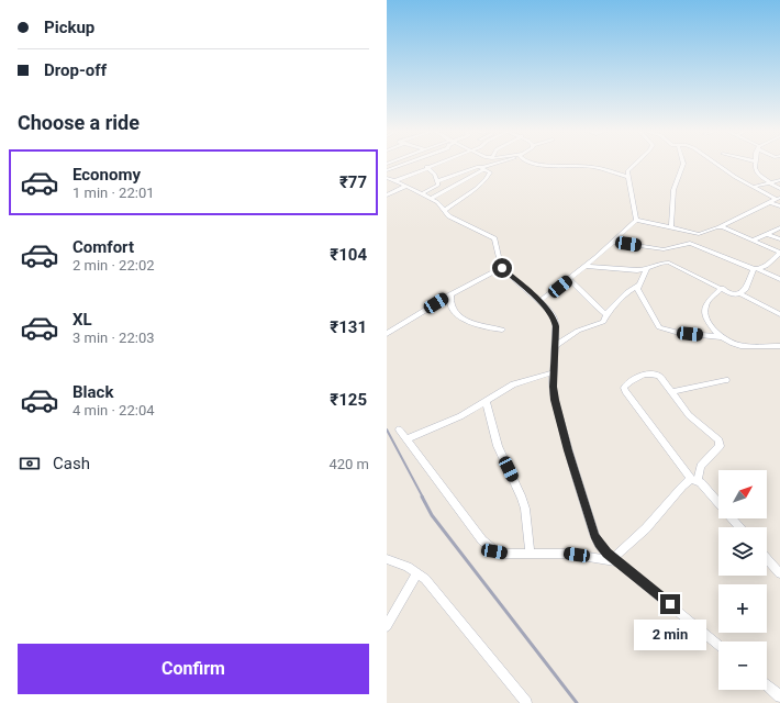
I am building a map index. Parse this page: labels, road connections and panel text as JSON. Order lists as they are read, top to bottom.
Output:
{
  "north": "top right",
  "page": {
    "banner": ["Pickup", "Drop-off"],
    "heading": "Choose a ride",
    "list": [
      {
        "name": "Economy",
        "note": "1 min · 22:01",
        "value": "₹77"
      },
      {
        "name": "Comfort",
        "note": "2 min · 22:02",
        "value": "₹104"
      },
      {
        "name": "XL",
        "note": "3 min · 22:03",
        "value": "₹131"
      },
      {
        "name": "Black",
        "note": "4 min · 22:04",
        "value": "₹125"
      }
    ],
    "pay": ["Cash", "420 m"],
    "map_buttons": ["+", "−"],
    "bubble": "2 min",
    "buttons": "Confirm"
  }
}
